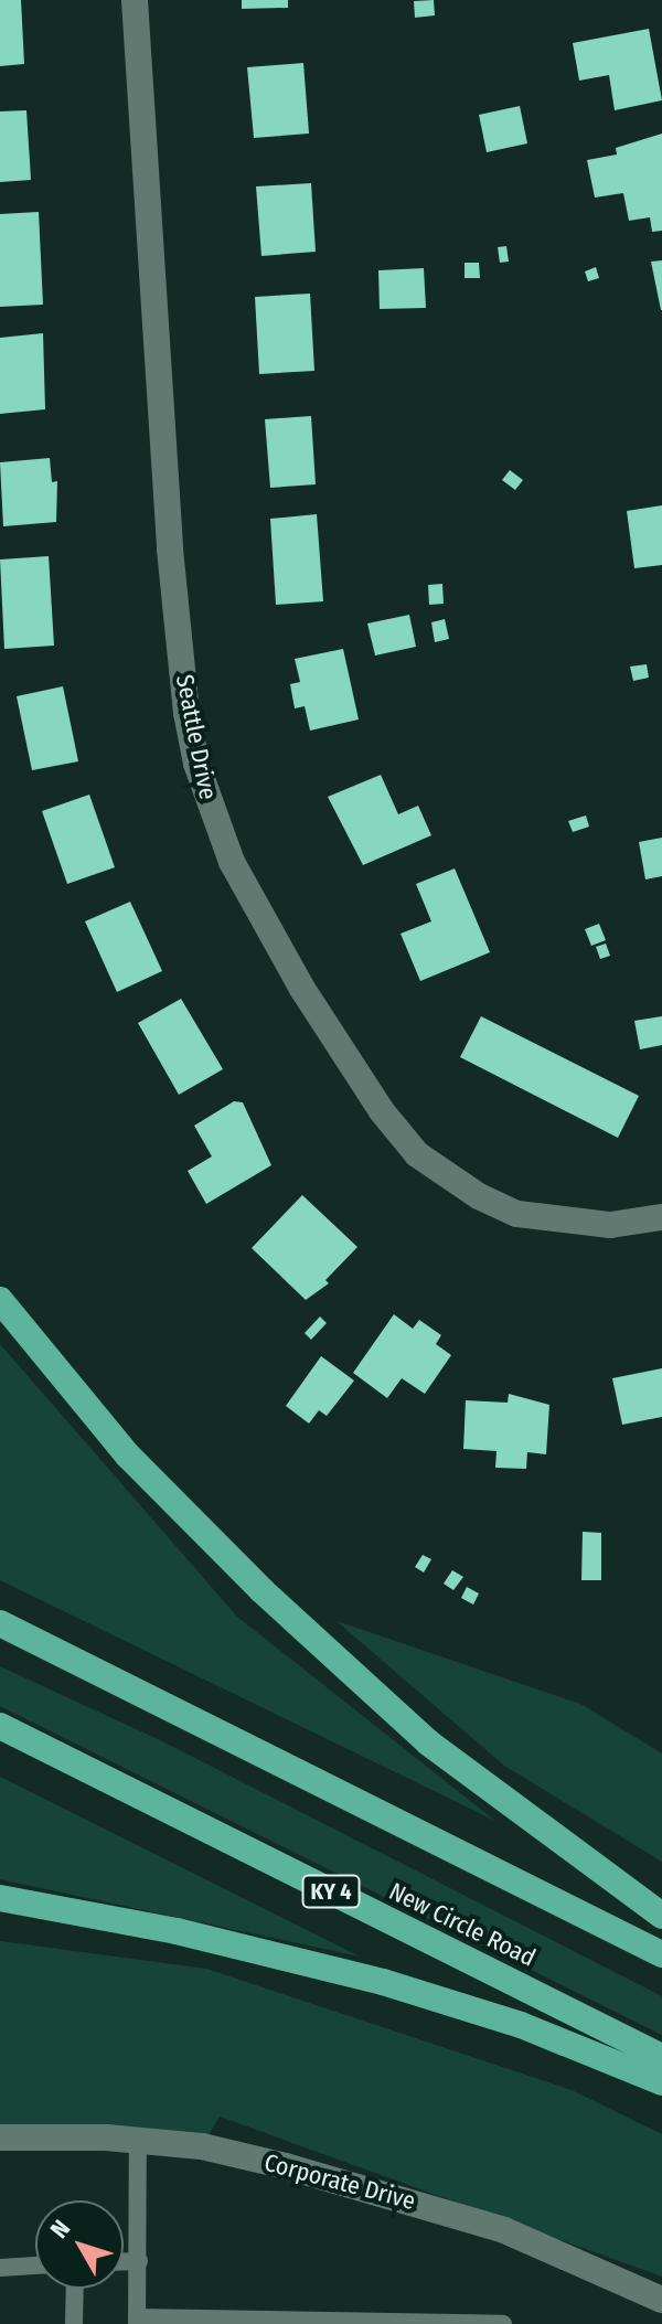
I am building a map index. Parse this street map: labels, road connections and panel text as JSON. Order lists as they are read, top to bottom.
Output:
{
  "streets": {
    "highway": ["KY 4", "New Circle Road"],
    "street": ["Seattle Drive", "Corporate Drive"]
  },
  "north": "top left"
}
